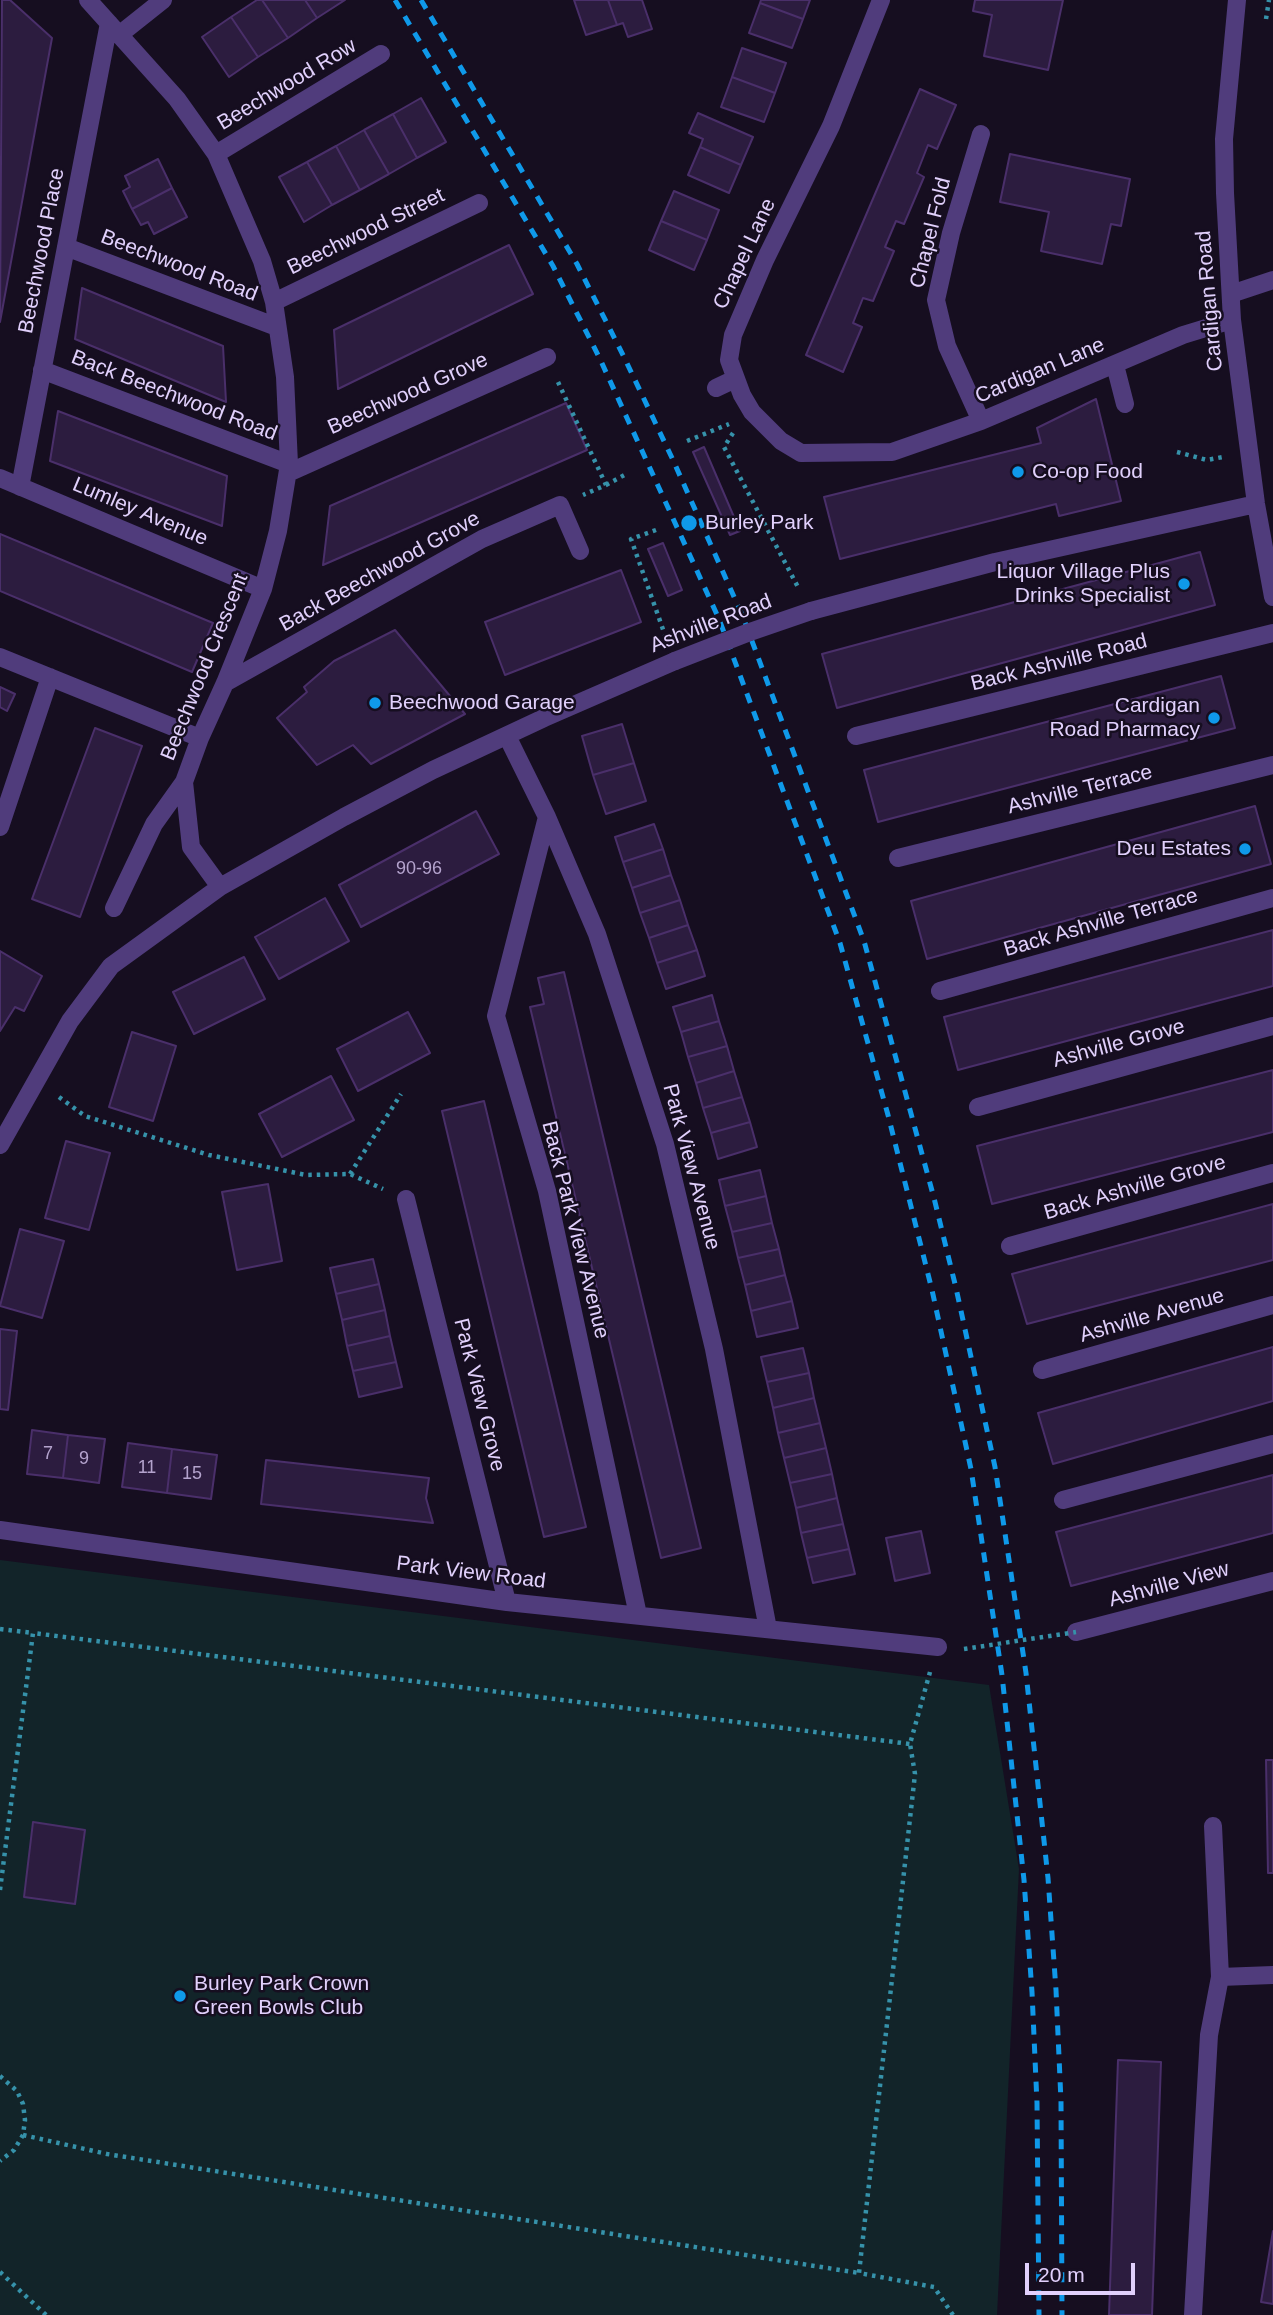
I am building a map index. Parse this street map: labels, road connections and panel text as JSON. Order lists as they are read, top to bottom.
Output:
{
  "streets": {
    "street": [
      "Beechwood Row",
      "Beechwood Street",
      "Chapel Fold",
      "Beechwood Place",
      "Chapel Lane",
      "Beechwood Road",
      "Cardigan Road",
      "Cardigan Lane",
      "Beechwood Grove",
      "Back Beechwood Road",
      "Lumley Avenue",
      "Back Beechwood Grove",
      "Ashville Road",
      "Back Ashville Road",
      "Beechwood Crescent",
      "Ashville Terrace",
      "Back Ashville Terrace",
      "Ashville Grove",
      "Park View Avenue",
      "Back Ashville Grove",
      "Back Park View Avenue",
      "Ashville Avenue",
      "Park View Grove",
      "Park View Road",
      "Ashville View"
    ]
  },
  "crossings": [
    ["Beechwood Row", "Beechwood Crescent"],
    ["Beechwood Street", "Beechwood Crescent"],
    ["Chapel Fold", "Cardigan Lane"],
    ["Beechwood Place", "Beechwood Road"],
    ["Beechwood Place", "Back Beechwood Road"],
    ["Beechwood Place", "Lumley Avenue"],
    ["Beechwood Place", "Beechwood Crescent"],
    ["Chapel Lane", "Cardigan Lane"],
    ["Beechwood Road", "Beechwood Crescent"],
    ["Cardigan Road", "Cardigan Lane"],
    ["Cardigan Road", "Ashville Road"],
    ["Beechwood Grove", "Back Beechwood Road"],
    ["Beechwood Grove", "Beechwood Crescent"],
    ["Back Beechwood Road", "Beechwood Crescent"],
    ["Lumley Avenue", "Beechwood Crescent"],
    ["Back Beechwood Grove", "Beechwood Crescent"],
    ["Ashville Road", "Beechwood Crescent"],
    ["Ashville Road", "Park View Avenue"],
    ["Park View Avenue", "Back Park View Avenue"],
    ["Park View Avenue", "Park View Road"],
    ["Back Park View Avenue", "Park View Road"],
    ["Park View Grove", "Park View Road"]
  ],
  "places": [
    "Co-op Food",
    "Burley Park",
    "Liquor Village Plus Drinks Specialist",
    "Beechwood Garage",
    "Cardigan Road Pharmacy",
    "Deu Estates",
    "Burley Park Crown Green Bowls Club"
  ],
  "house_numbers": [
    "90-96",
    "7",
    "9",
    "11",
    "15"
  ],
  "scale_bar": "20 m"
}
